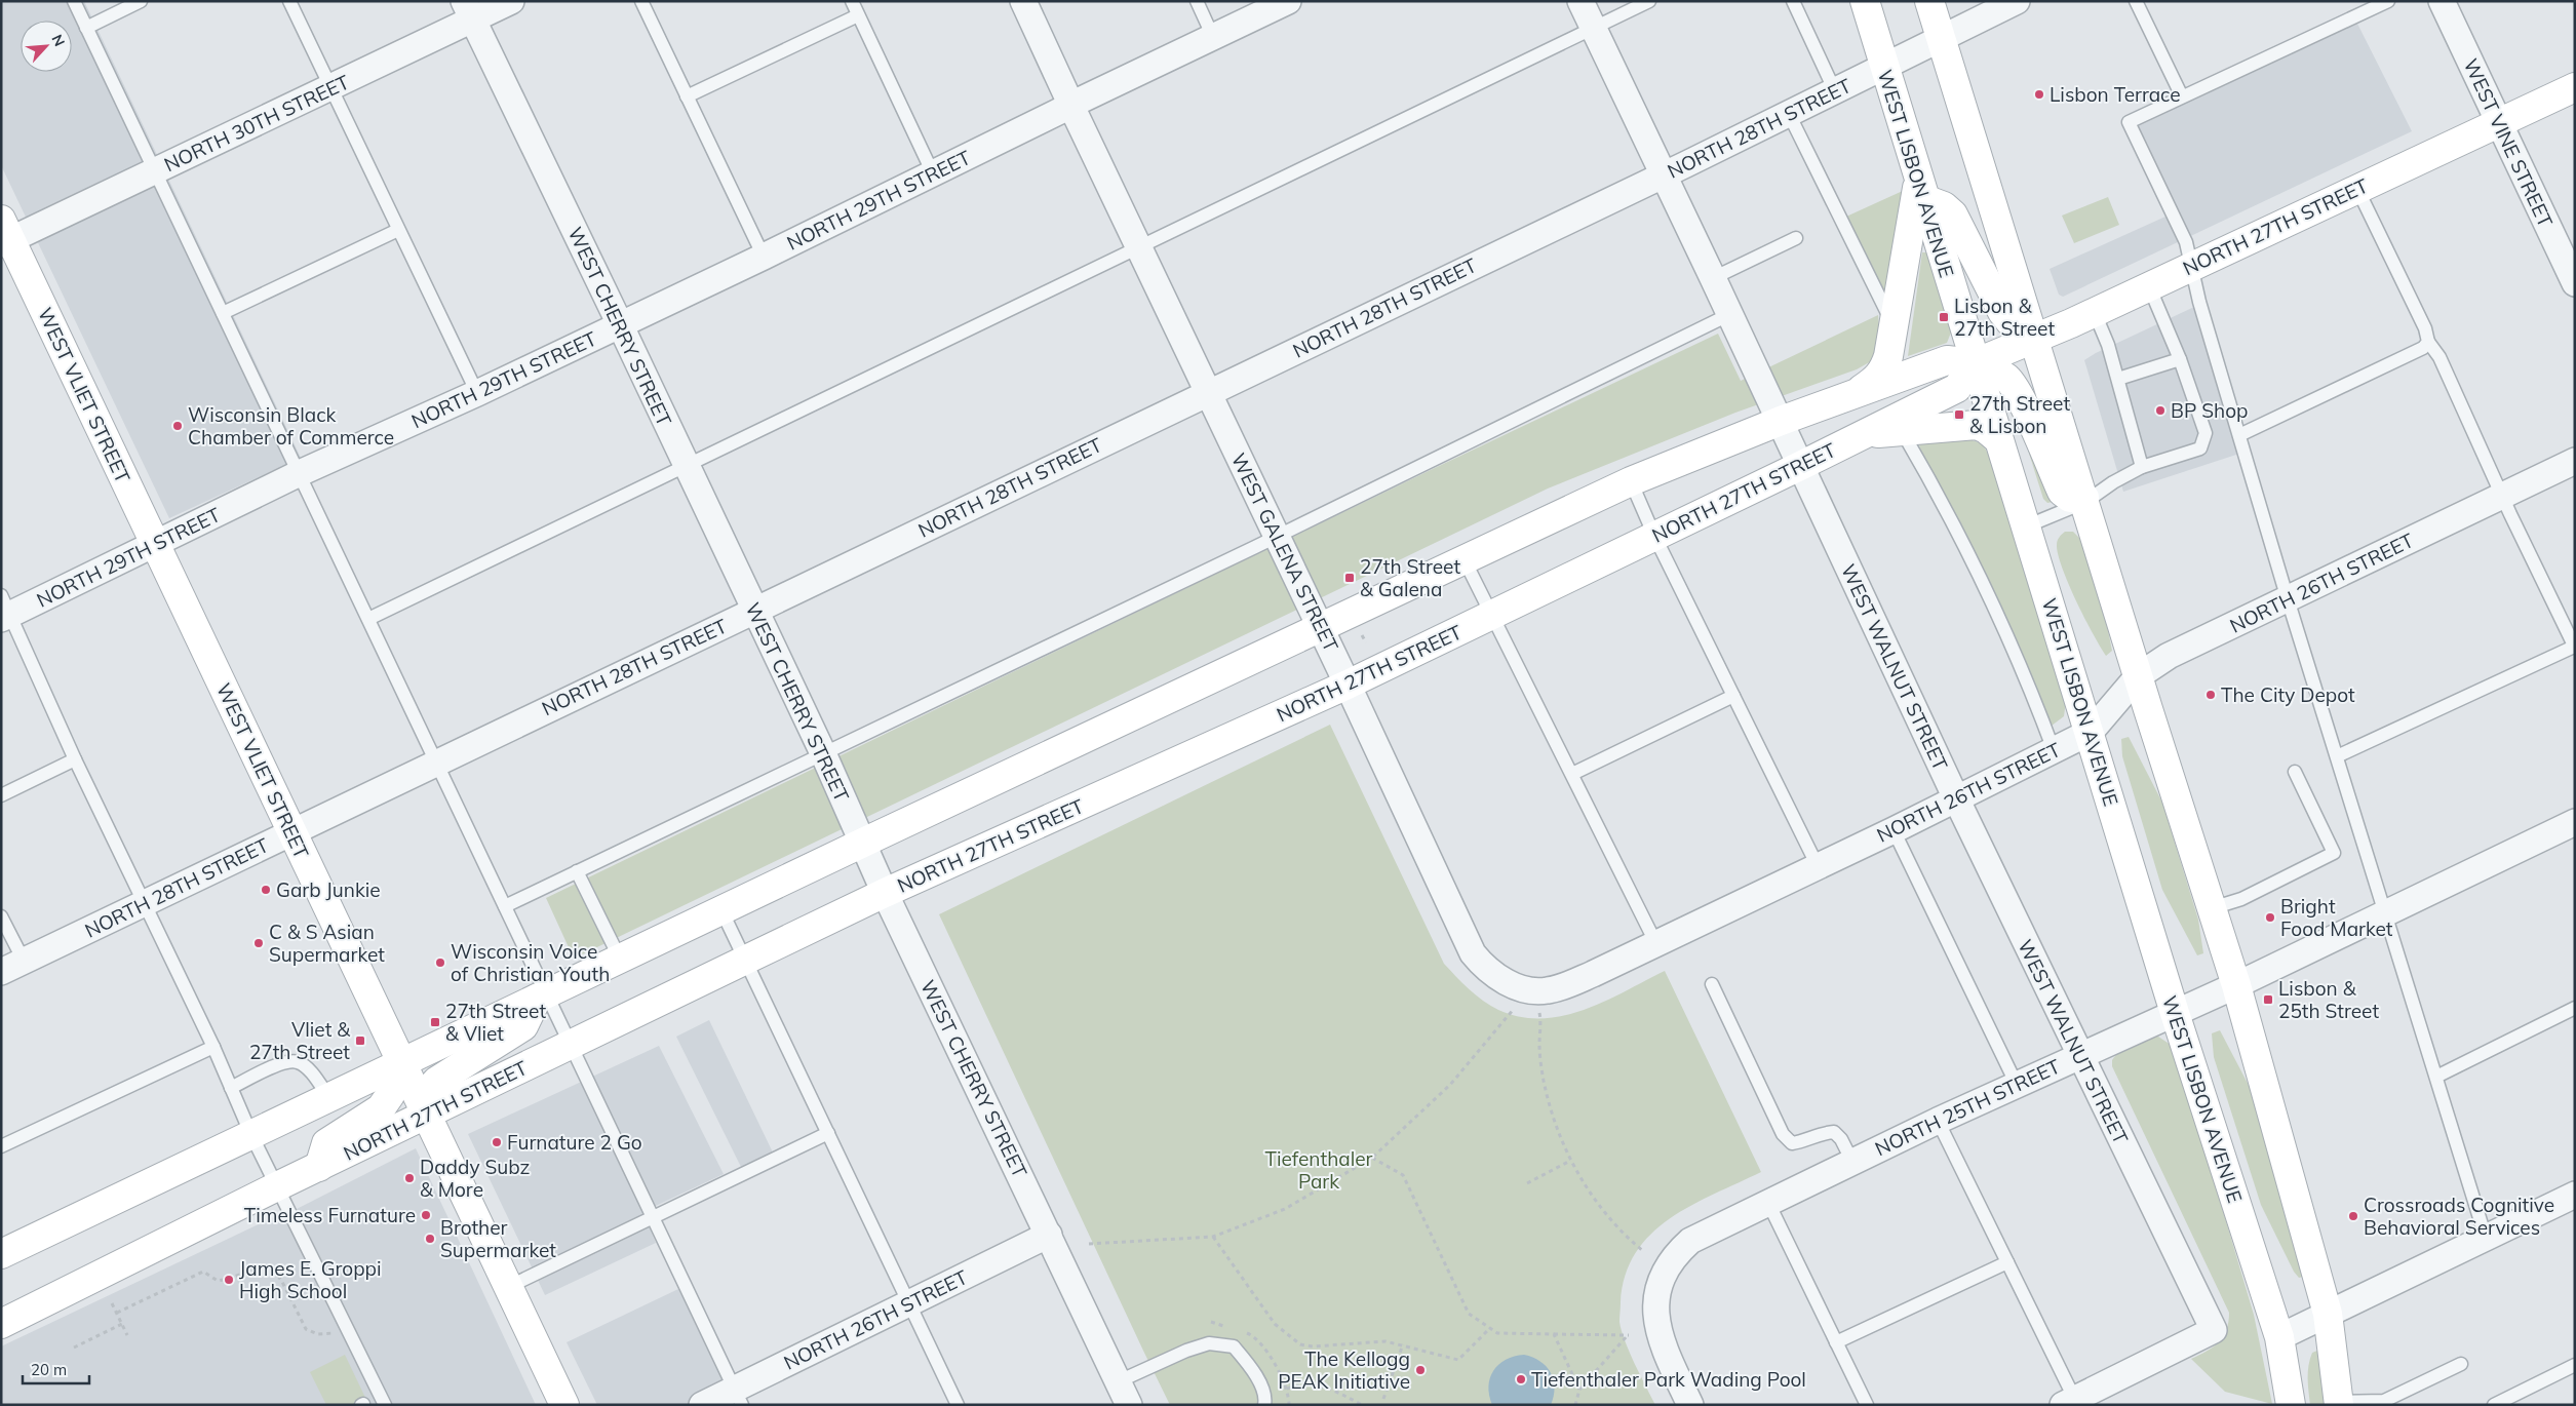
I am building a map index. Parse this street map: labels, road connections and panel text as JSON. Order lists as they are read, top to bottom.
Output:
{
  "streets": {
    "main road": ["WEST LISBON AVENUE", "NORTH 27TH STREET", "WEST VLIET STREET"],
    "street": [
      "NORTH 30TH STREET",
      "NORTH 28TH STREET",
      "WEST VINE STREET",
      "NORTH 29TH STREET",
      "WEST CHERRY STREET",
      "WEST GALENA STREET",
      "NORTH 26TH STREET",
      "WEST WALNUT STREET",
      "NORTH 25TH STREET"
    ]
  },
  "crossings": [
    ["NORTH 30TH STREET", "WEST CHERRY STREET"],
    ["NORTH 30TH STREET", "WEST VLIET STREET"],
    ["NORTH 28TH STREET", "WEST LISBON AVENUE"],
    ["NORTH 28TH STREET", "WEST CHERRY STREET"],
    ["NORTH 28TH STREET", "WEST VLIET STREET"],
    ["NORTH 28TH STREET", "WEST GALENA STREET"],
    ["NORTH 28TH STREET", "WEST WALNUT STREET"],
    ["WEST VINE STREET", "NORTH 27TH STREET"],
    ["WEST LISBON AVENUE", "NORTH 27TH STREET"],
    ["WEST LISBON AVENUE", "NORTH 26TH STREET"],
    ["WEST LISBON AVENUE", "NORTH 25TH STREET"],
    ["NORTH 29TH STREET", "WEST CHERRY STREET"],
    ["NORTH 29TH STREET", "WEST VLIET STREET"],
    ["NORTH 29TH STREET", "WEST GALENA STREET"],
    ["NORTH 27TH STREET", "WEST CHERRY STREET"],
    ["NORTH 27TH STREET", "WEST VLIET STREET"],
    ["NORTH 27TH STREET", "WEST GALENA STREET"],
    ["NORTH 27TH STREET", "WEST WALNUT STREET"],
    ["WEST CHERRY STREET", "NORTH 26TH STREET"],
    ["WEST GALENA STREET", "NORTH 26TH STREET"],
    ["NORTH 26TH STREET", "WEST WALNUT STREET"],
    ["WEST WALNUT STREET", "NORTH 25TH STREET"]
  ],
  "parks": ["Tiefenthaler Park"],
  "places": {
    "other": [
      "Lisbon Terrace",
      "BP Shop",
      "Wisconsin Black Chamber of Commerce",
      "The City Depot",
      "Garb Junkie",
      "Bright Food Market",
      "C & S Asian Supermarket",
      "Wisconsin Voice of Christian Youth",
      "Furnature 2 Go",
      "Daddy Subz & More",
      "Timeless Furnature",
      "Crossroads Cognitive Behavioral Services",
      "Brother Supermarket",
      "James E. Groppi High School",
      "The Kellogg PEAK Initiative",
      "Tiefenthaler Park Wading Pool"
    ],
    "transit": [
      "Lisbon & 27th Street",
      "27th Street & Lisbon",
      "27th Street & Galena",
      "Lisbon & 25th Street",
      "27th Street & Vliet",
      "Vliet & 27th Street"
    ]
  },
  "scale_bar": "20 m",
  "north": "top right"
}
